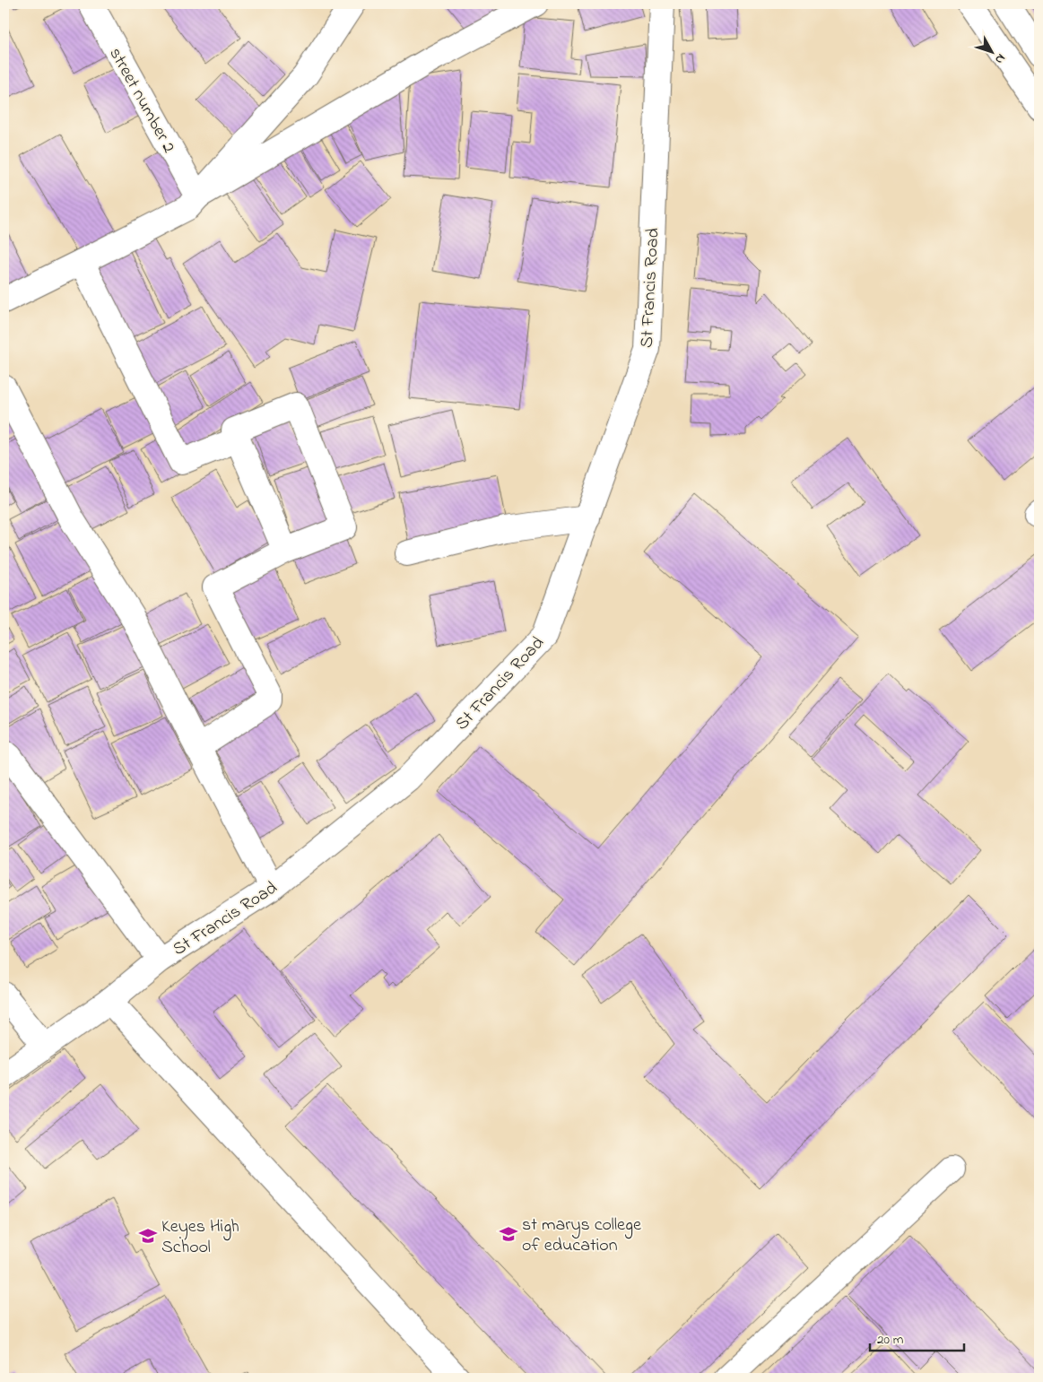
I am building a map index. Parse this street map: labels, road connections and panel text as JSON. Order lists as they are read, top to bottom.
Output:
{
  "streets": {
    "street": ["street number 2", "St Francis Road"]
  },
  "places": {
    "school or university": ["st marys college of education", "Keyes High School"]
  },
  "scale_bar": "20 m",
  "north": "bottom right"
}
